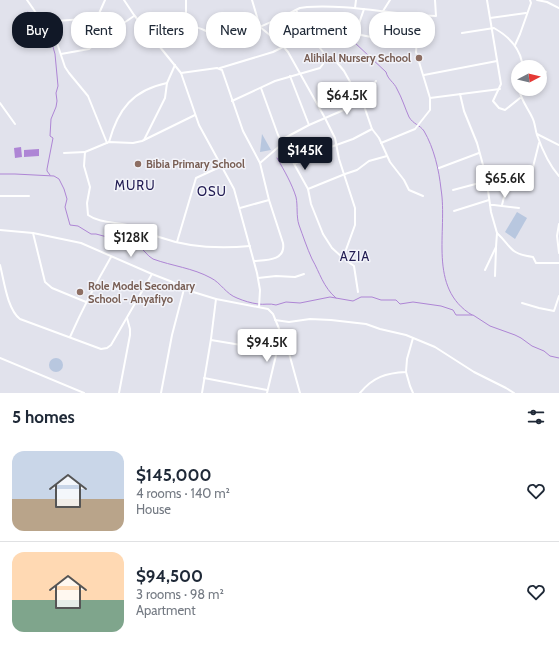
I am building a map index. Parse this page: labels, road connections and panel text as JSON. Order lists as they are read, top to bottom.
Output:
{
  "districts": ["MURU", "OSU", "AZIA"],
  "places": ["Alihilal Nursery School", "Bibia Primary School", "Role Model Secondary School - Anyafiyo"],
  "north": "right",
  "page": {
    "chip": [
      "Buy",
      "Rent",
      "Filters",
      "New",
      "Apartment",
      "House"
    ],
    "price": [
      "$64.5K",
      "$145K",
      "$65.6K",
      "$128K",
      "$94.5K"
    ],
    "heading": "5 homes",
    "list": [
      {
        "name": "$145,000",
        "note": "4 rooms · 140 m² · House"
      },
      {
        "name": "$94,500",
        "note": "3 rooms · 98 m² · Apartment"
      }
    ]
  }
}
